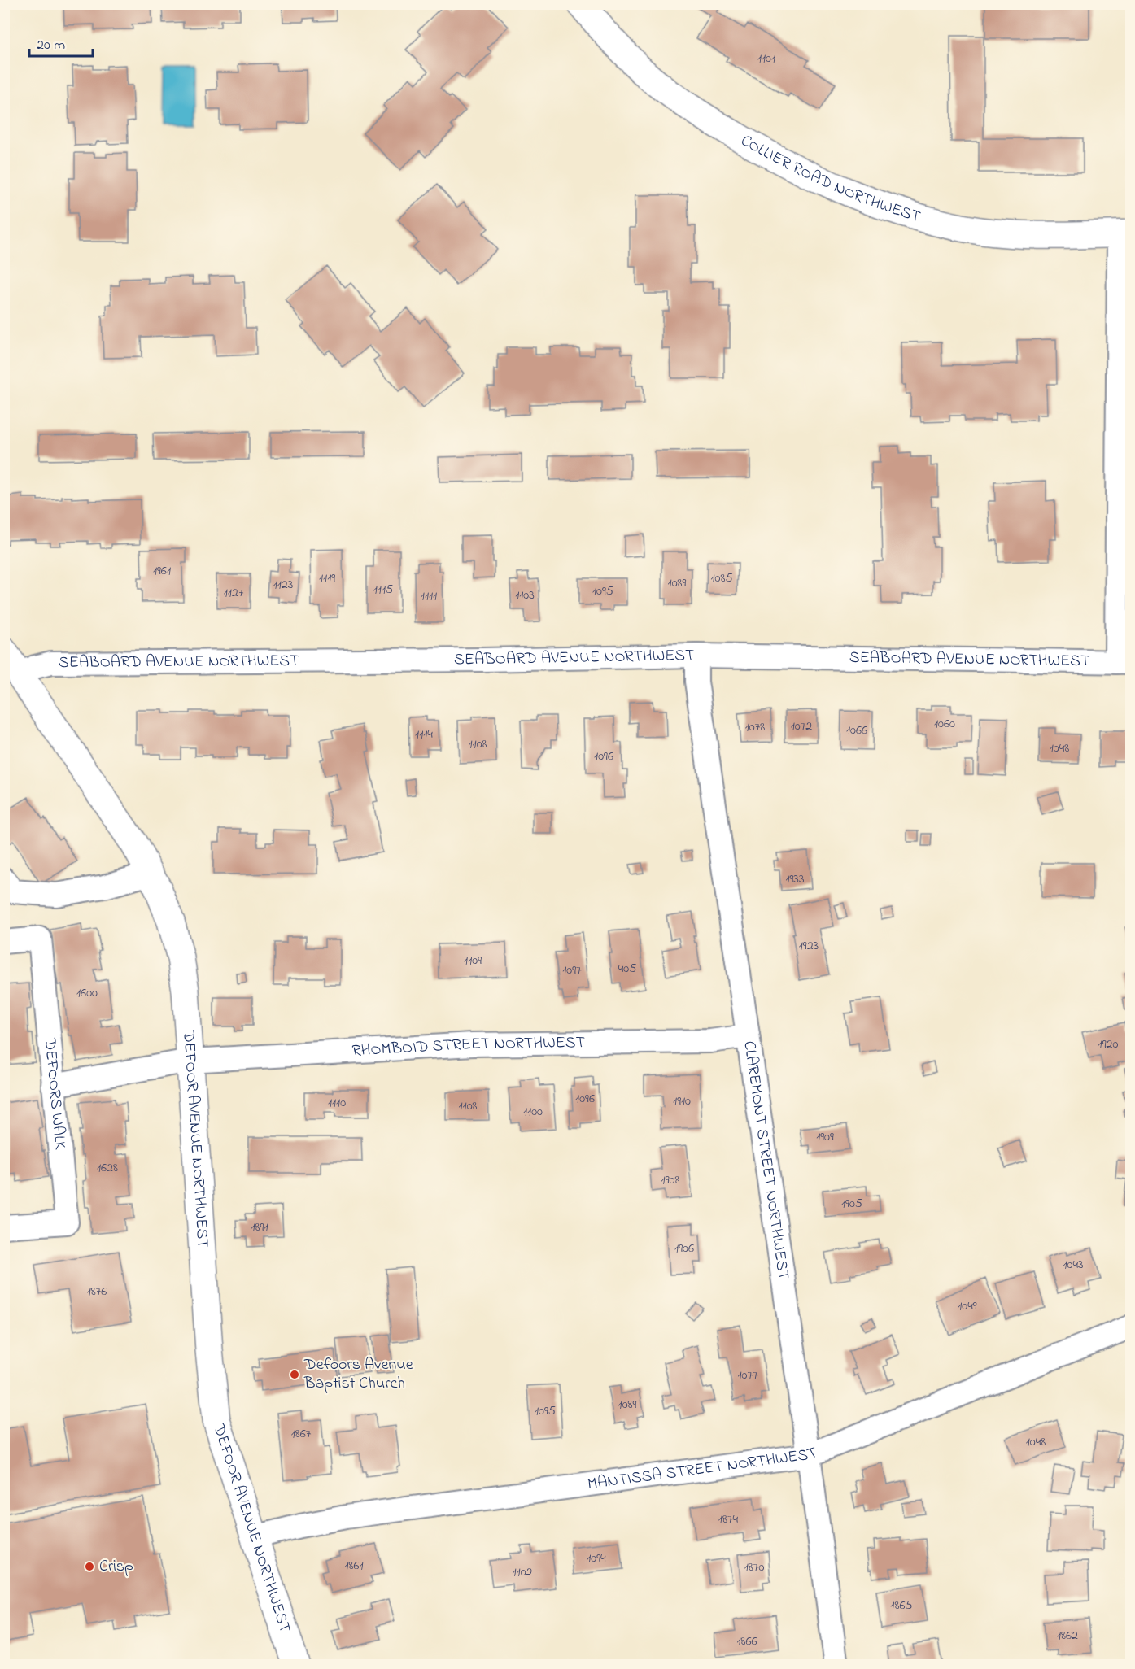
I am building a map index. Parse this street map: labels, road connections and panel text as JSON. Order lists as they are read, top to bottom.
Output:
{
  "streets": {
    "street": [
      "COLLIER ROAD NORTHWEST",
      "SEABOARD AVENUE NORTHWEST",
      "RHOMBOID STREET NORTHWEST",
      "DEFOORS WALK",
      "DEFOOR AVENUE NORTHWEST",
      "CLAREMONT STREET NORTHWEST",
      "MANTISSA STREET NORTHWEST"
    ]
  },
  "crossings": [
    ["SEABOARD AVENUE NORTHWEST", "DEFOOR AVENUE NORTHWEST"],
    ["SEABOARD AVENUE NORTHWEST", "CLAREMONT STREET NORTHWEST"],
    ["RHOMBOID STREET NORTHWEST", "DEFOORS WALK"],
    ["RHOMBOID STREET NORTHWEST", "DEFOOR AVENUE NORTHWEST"],
    ["RHOMBOID STREET NORTHWEST", "CLAREMONT STREET NORTHWEST"],
    ["DEFOOR AVENUE NORTHWEST", "MANTISSA STREET NORTHWEST"],
    ["CLAREMONT STREET NORTHWEST", "MANTISSA STREET NORTHWEST"]
  ],
  "places": ["Defoors Avenue Baptist Church", "Crisp"],
  "house_numbers": [
    "1101",
    "1961",
    "1119",
    "1085",
    "1089",
    "1123",
    "1115",
    "1095",
    "1127",
    "1103",
    "1111",
    "1060",
    "1072",
    "1078",
    "1066",
    "1114",
    "1108",
    "1048",
    "1096",
    "1933",
    "1923",
    "1109",
    "405",
    "1097",
    "1600",
    "1920",
    "1096",
    "1910",
    "1110",
    "1108",
    "1100",
    "1909",
    "1628",
    "1908",
    "1905",
    "1891",
    "1906",
    "1043",
    "1876",
    "1049",
    "1077",
    "1089",
    "1095",
    "1867",
    "1048",
    "1874",
    "1094",
    "1861",
    "1870",
    "1102",
    "1865",
    "1862",
    "1866"
  ],
  "scale_bar": "20 m"
}
